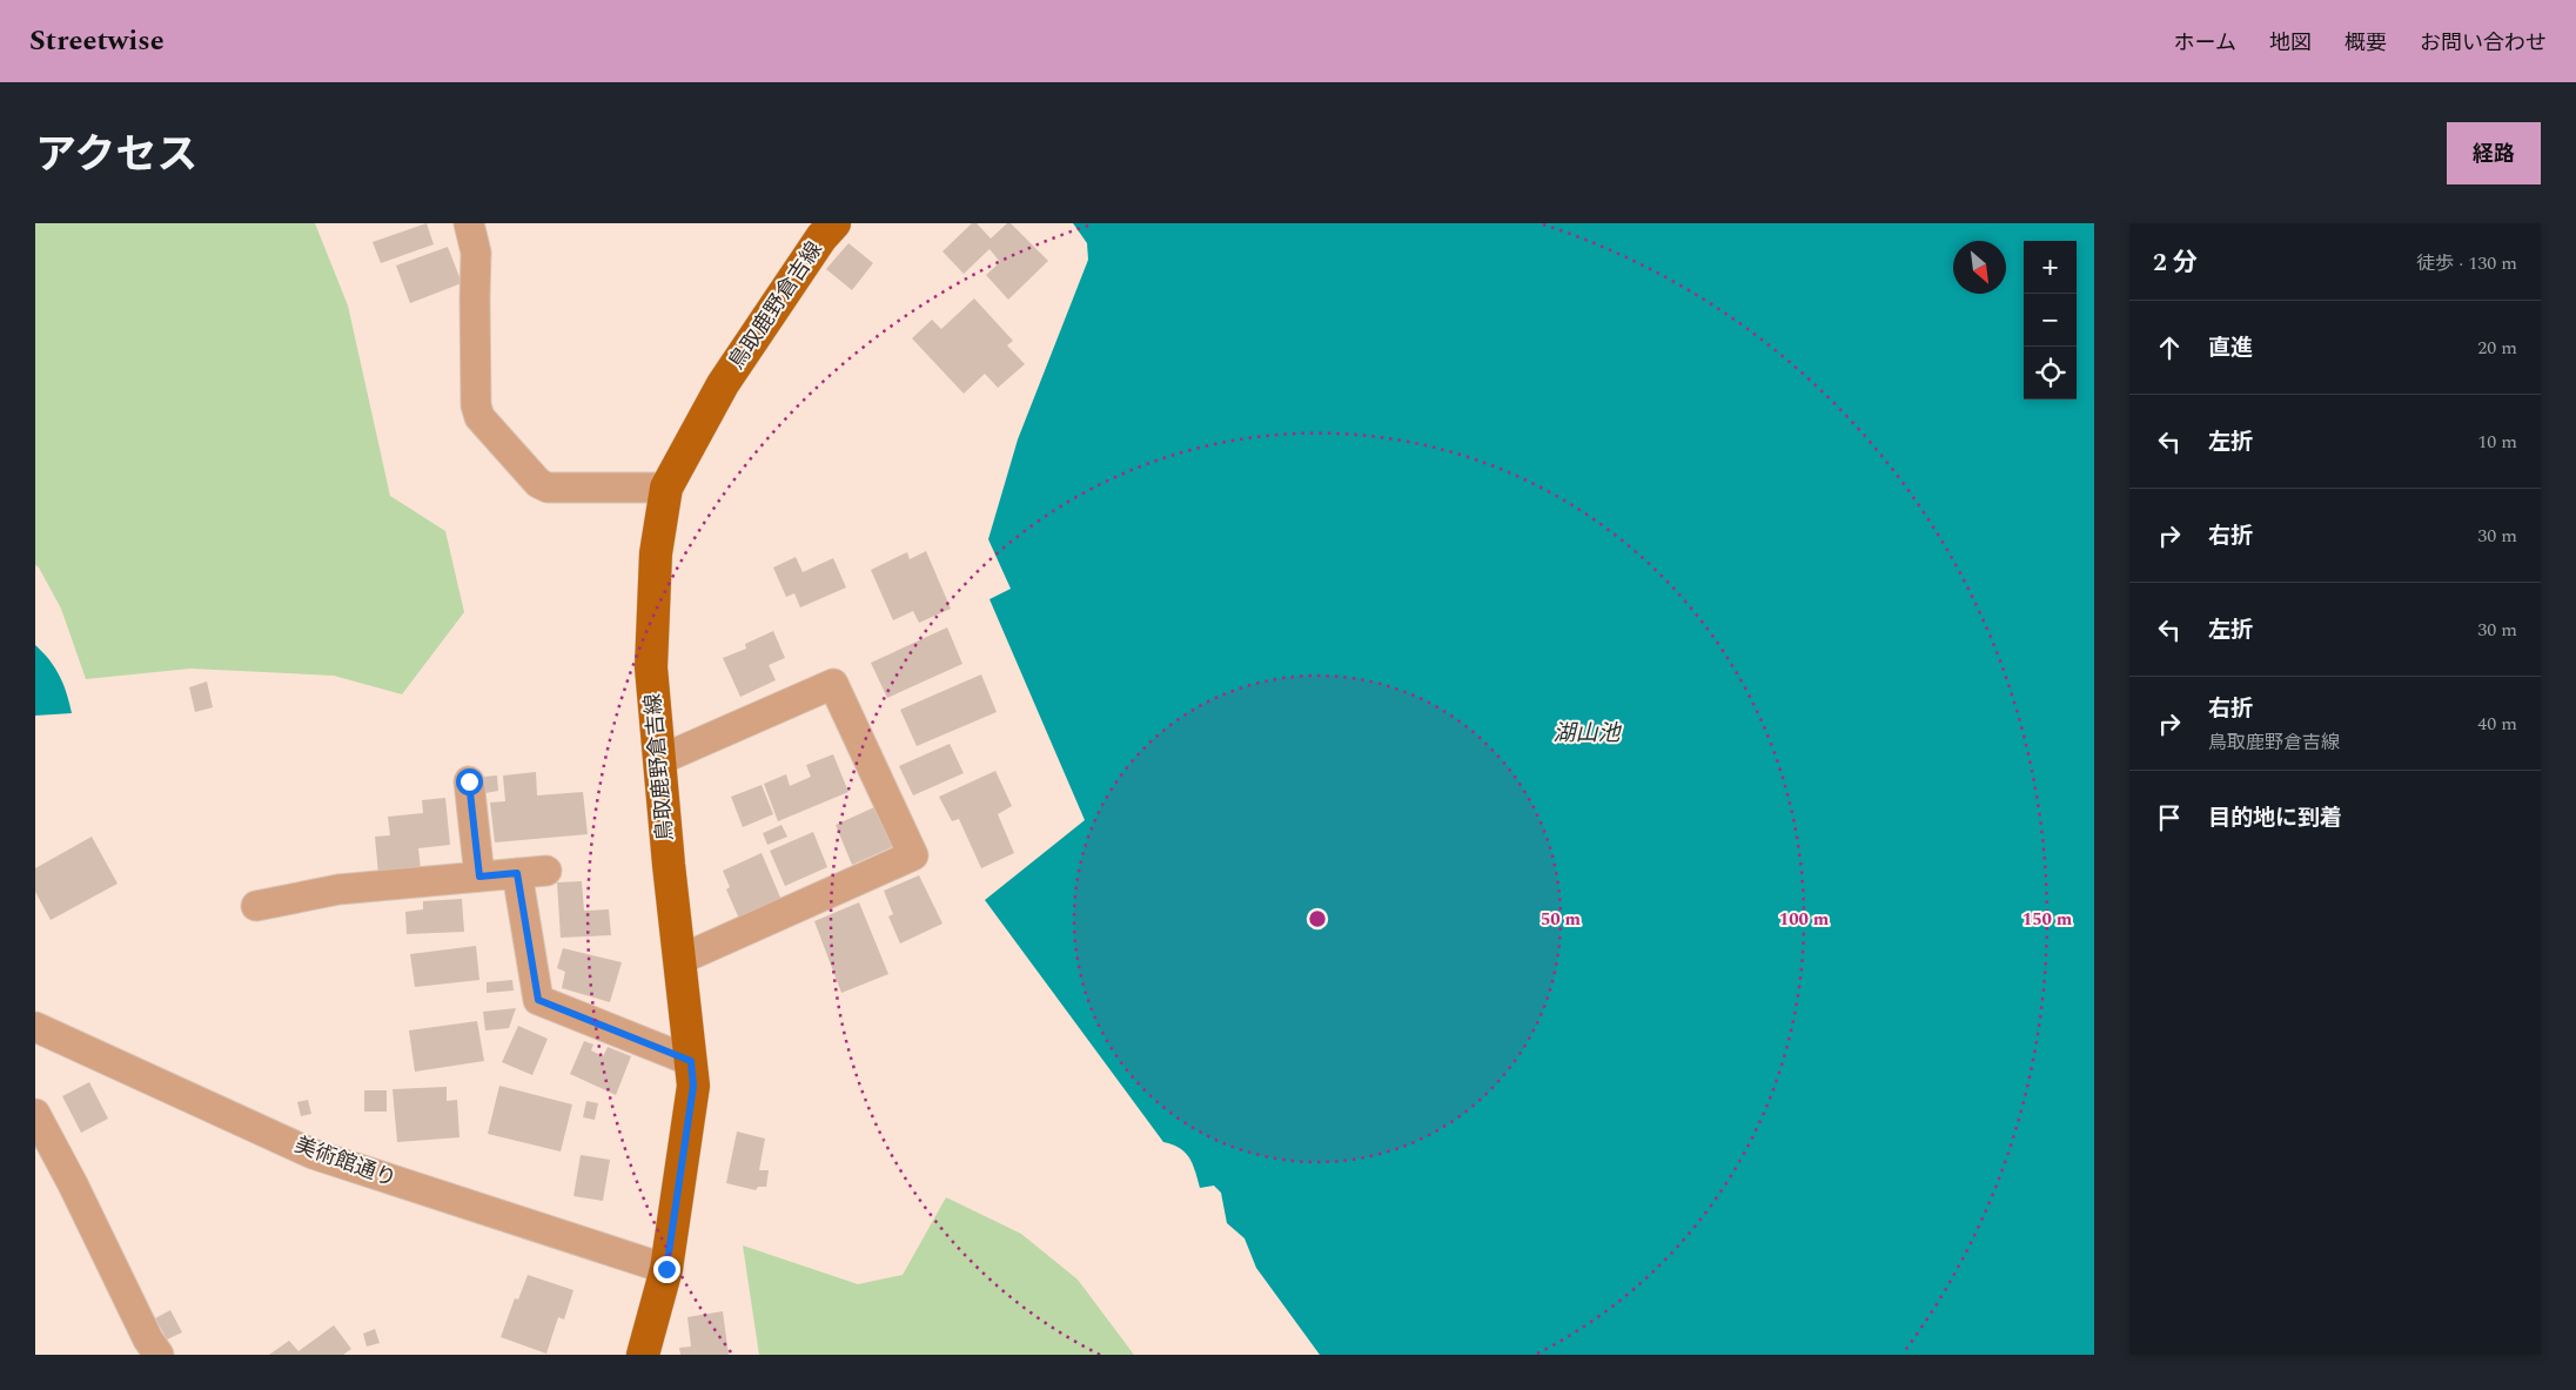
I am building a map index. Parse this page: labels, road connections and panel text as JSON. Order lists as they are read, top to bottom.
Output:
{
  "streets": {
    "main road": ["鳥取鹿野倉吉線"],
    "street": ["美術館通り"]
  },
  "crossings": [
    ["鳥取鹿野倉吉線", "美術館通り"]
  ],
  "water": ["湖山池"],
  "north": "bottom right",
  "page": {
    "header": "Streetwise",
    "nav": [
      "ホーム",
      "地図",
      "概要",
      "お問い合わせ"
    ],
    "title": "アクセス",
    "buttons": "経路",
    "heading": ["2 分", "徒歩 · 130 m"],
    "map_buttons": ["+", "−"],
    "list": [
      ["直進", "20 m"],
      ["左折", "10 m"],
      ["右折", "30 m"],
      ["左折", "30 m"],
      ["右折", "鳥取鹿野倉吉線", "40 m"],
      "目的地に到着"
    ]
  },
  "rings": ["50 m", "100 m", "150 m"]
}
